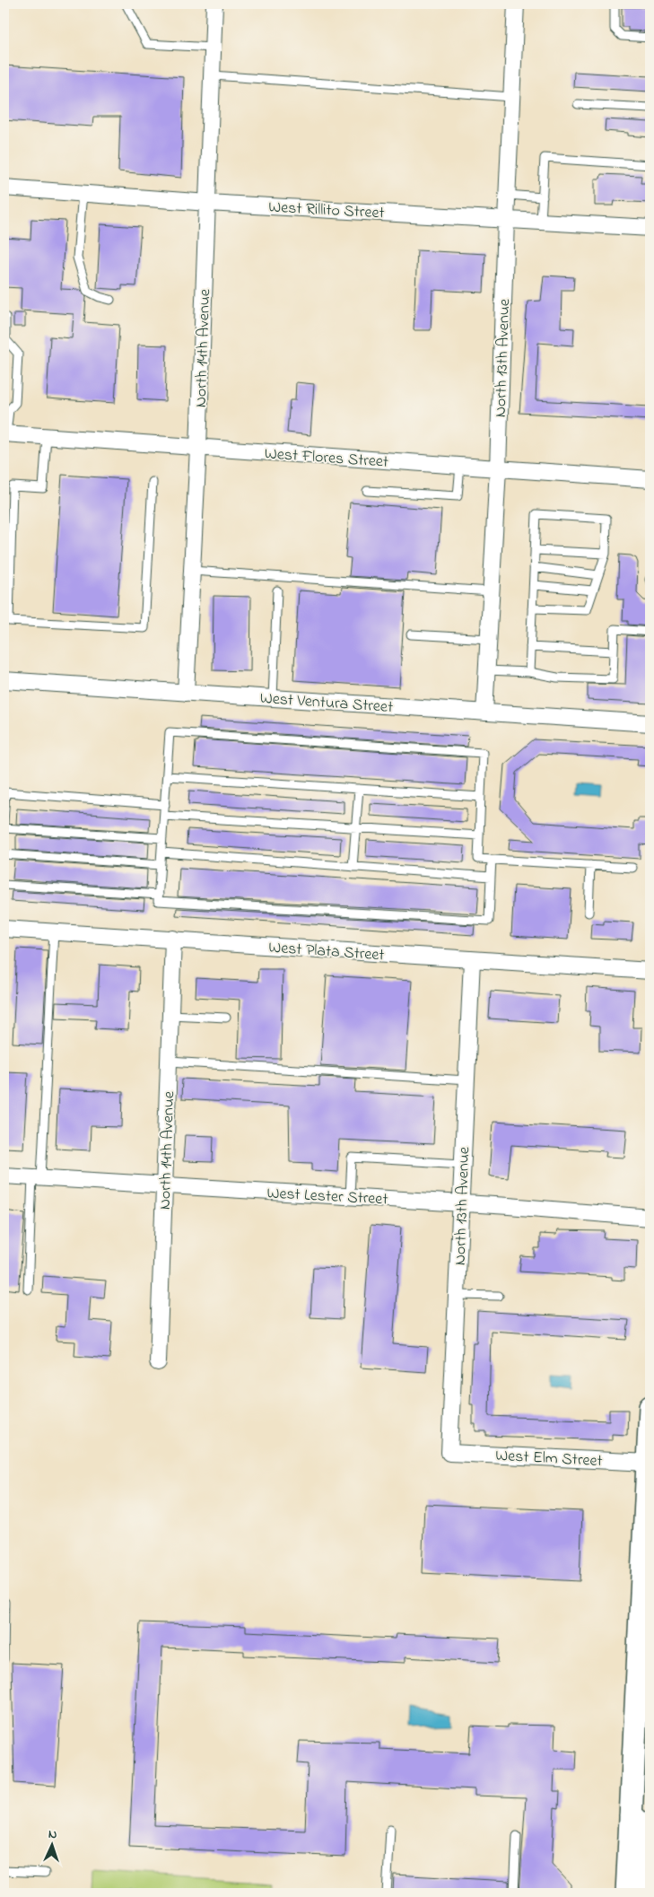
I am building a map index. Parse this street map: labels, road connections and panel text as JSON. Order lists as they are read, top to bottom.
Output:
{
  "streets": {
    "street": [
      "West Rillito Street",
      "North 14th Avenue",
      "North 13th Avenue",
      "West Flores Street",
      "West Ventura Street",
      "West Plata Street",
      "West Lester Street",
      "West Elm Street"
    ]
  },
  "crossings": [
    ["West Rillito Street", "North 14th Avenue"],
    ["West Rillito Street", "North 13th Avenue"],
    ["North 14th Avenue", "West Flores Street"],
    ["North 14th Avenue", "West Ventura Street"],
    ["North 14th Avenue", "West Plata Street"],
    ["North 14th Avenue", "West Lester Street"],
    ["North 13th Avenue", "West Flores Street"],
    ["North 13th Avenue", "West Ventura Street"],
    ["North 13th Avenue", "West Plata Street"],
    ["North 13th Avenue", "West Lester Street"],
    ["North 13th Avenue", "West Elm Street"]
  ],
  "north": "top"
}
